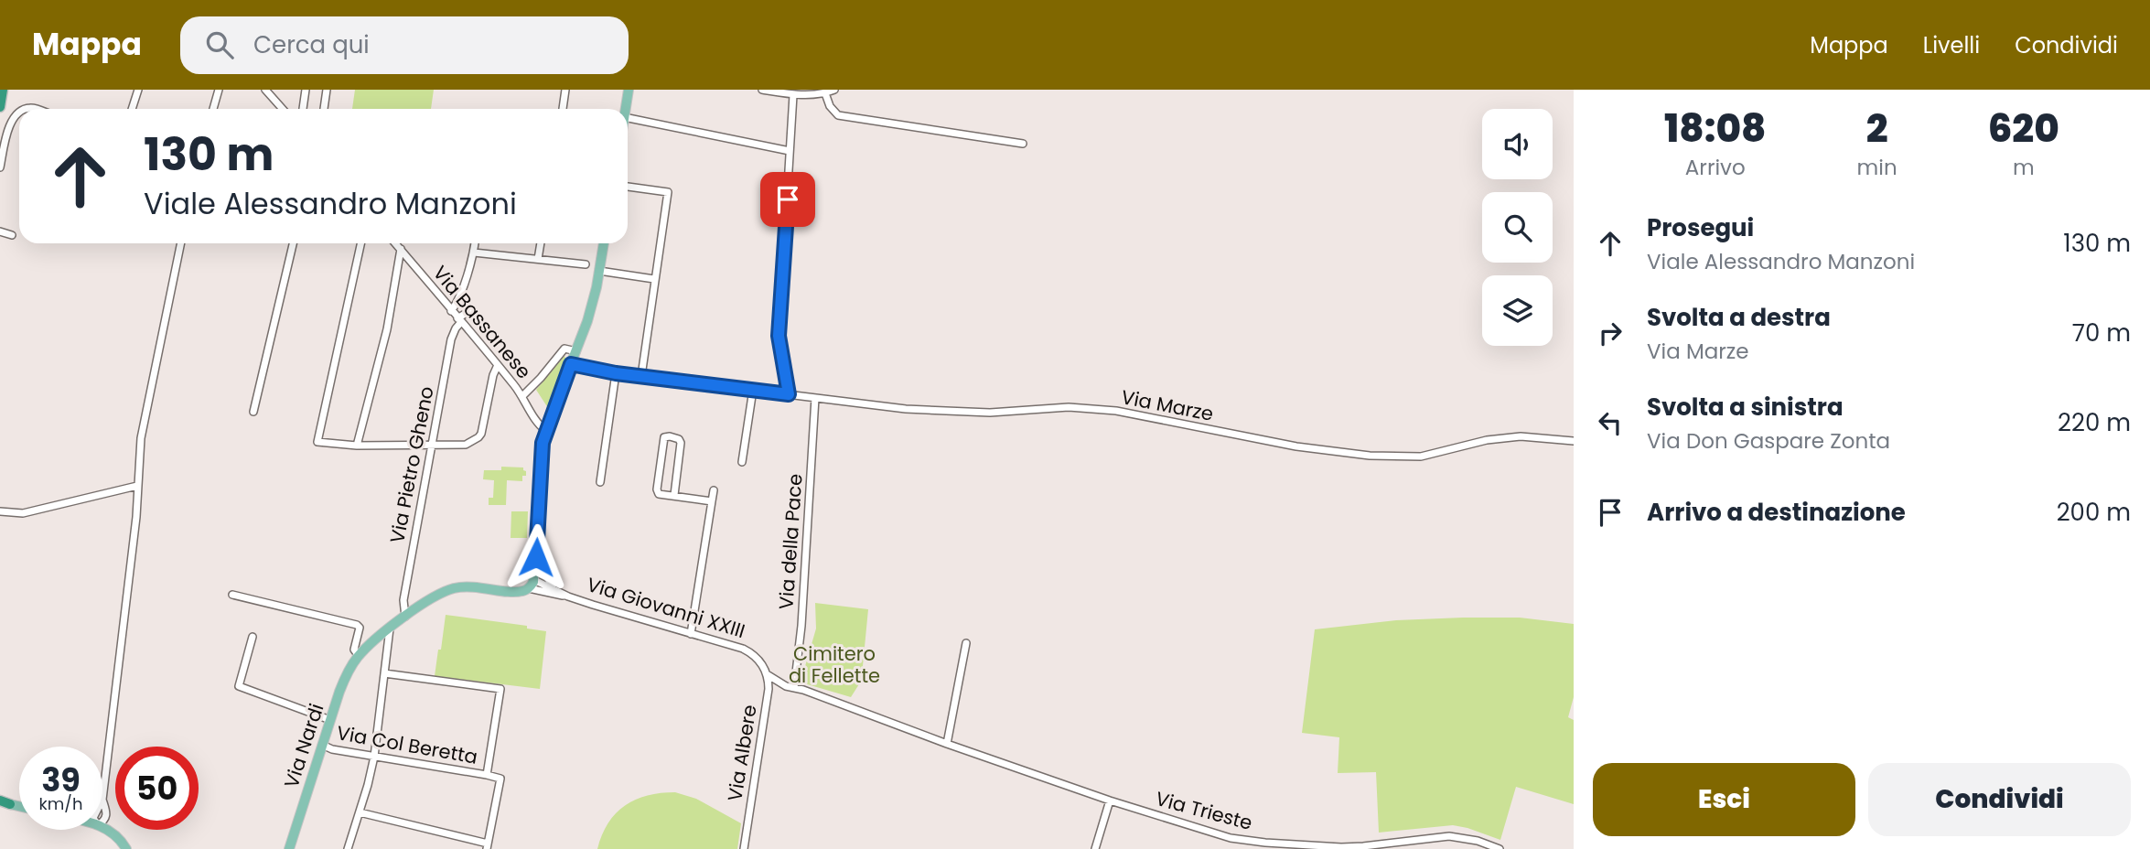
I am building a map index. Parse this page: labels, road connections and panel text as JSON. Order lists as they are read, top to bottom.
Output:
{
  "streets": {
    "main road": ["Via Giovanni XXIII", "Via Nardi"],
    "street": [
      "Via Bassanese",
      "Via Marze",
      "Via Pietro Gheno",
      "Via della Pace",
      "Via Col Beretta",
      "Via Albere",
      "Via Trieste"
    ]
  },
  "crossings": [
    ["Via Bassanese", "Via Pietro Gheno"],
    ["Via Marze", "Via della Pace"],
    ["Via Pietro Gheno", "Via Giovanni XXIII"],
    ["Via della Pace", "Via Trieste"],
    ["Via Giovanni XXIII", "Via Nardi"],
    ["Via Giovanni XXIII", "Via Albere"],
    ["Via Col Beretta", "Via Nardi"],
    ["Via Albere", "Via Trieste"]
  ],
  "parks": ["Cimitero di Fellette"],
  "page": {
    "header": "Mappa",
    "search": "Cerca qui",
    "nav": ["Mappa", "Livelli", "Condividi"],
    "eta": [
      "18:08",
      "Arrivo",
      "2",
      "min",
      "620",
      "m"
    ],
    "turn": ["130 m", "Viale Alessandro Manzoni"],
    "list": [
      {
        "name": "Prosegui",
        "note": "Viale Alessandro Manzoni",
        "value": "130 m"
      },
      {
        "name": "Svolta a destra",
        "note": "Via Marze",
        "value": "70 m"
      },
      {
        "name": "Svolta a sinistra",
        "note": "Via Don Gaspare Zonta",
        "value": "220 m"
      },
      {
        "name": "Arrivo a destinazione",
        "value": "200 m"
      }
    ],
    "speed": "39 km/h",
    "limit": "50",
    "buttons": ["Esci", "Condividi"]
  }
}
